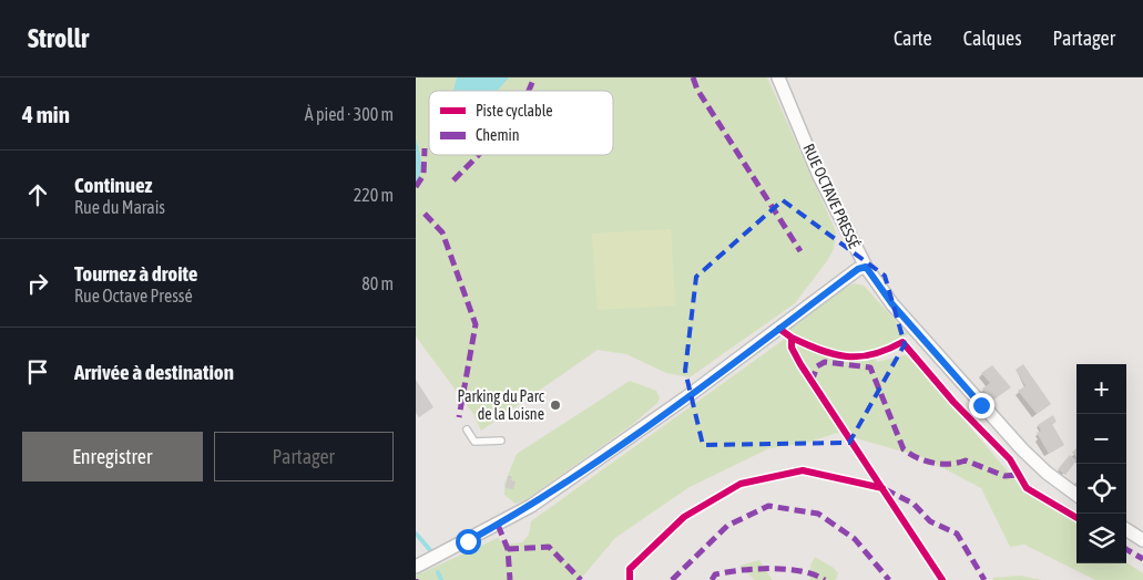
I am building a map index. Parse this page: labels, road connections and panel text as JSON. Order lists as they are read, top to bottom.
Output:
{
  "streets": {
    "street": ["RUE OCTAVE PRESSÉ"]
  },
  "places": ["Parking du Parc de la Loisne"],
  "legend": ["Piste cyclable", "Chemin"],
  "page": {
    "header": "Strollr",
    "nav": ["Carte", "Calques", "Partager"],
    "heading": ["4 min", "À pied · 300 m"],
    "list": [
      ["Continuez", "Rue du Marais", "220 m"],
      ["Tournez à droite", "Rue Octave Pressé", "80 m"],
      "Arrivée à destination"
    ],
    "map_buttons": ["+", "−"],
    "buttons": ["Enregistrer", "Partager"]
  }
}
